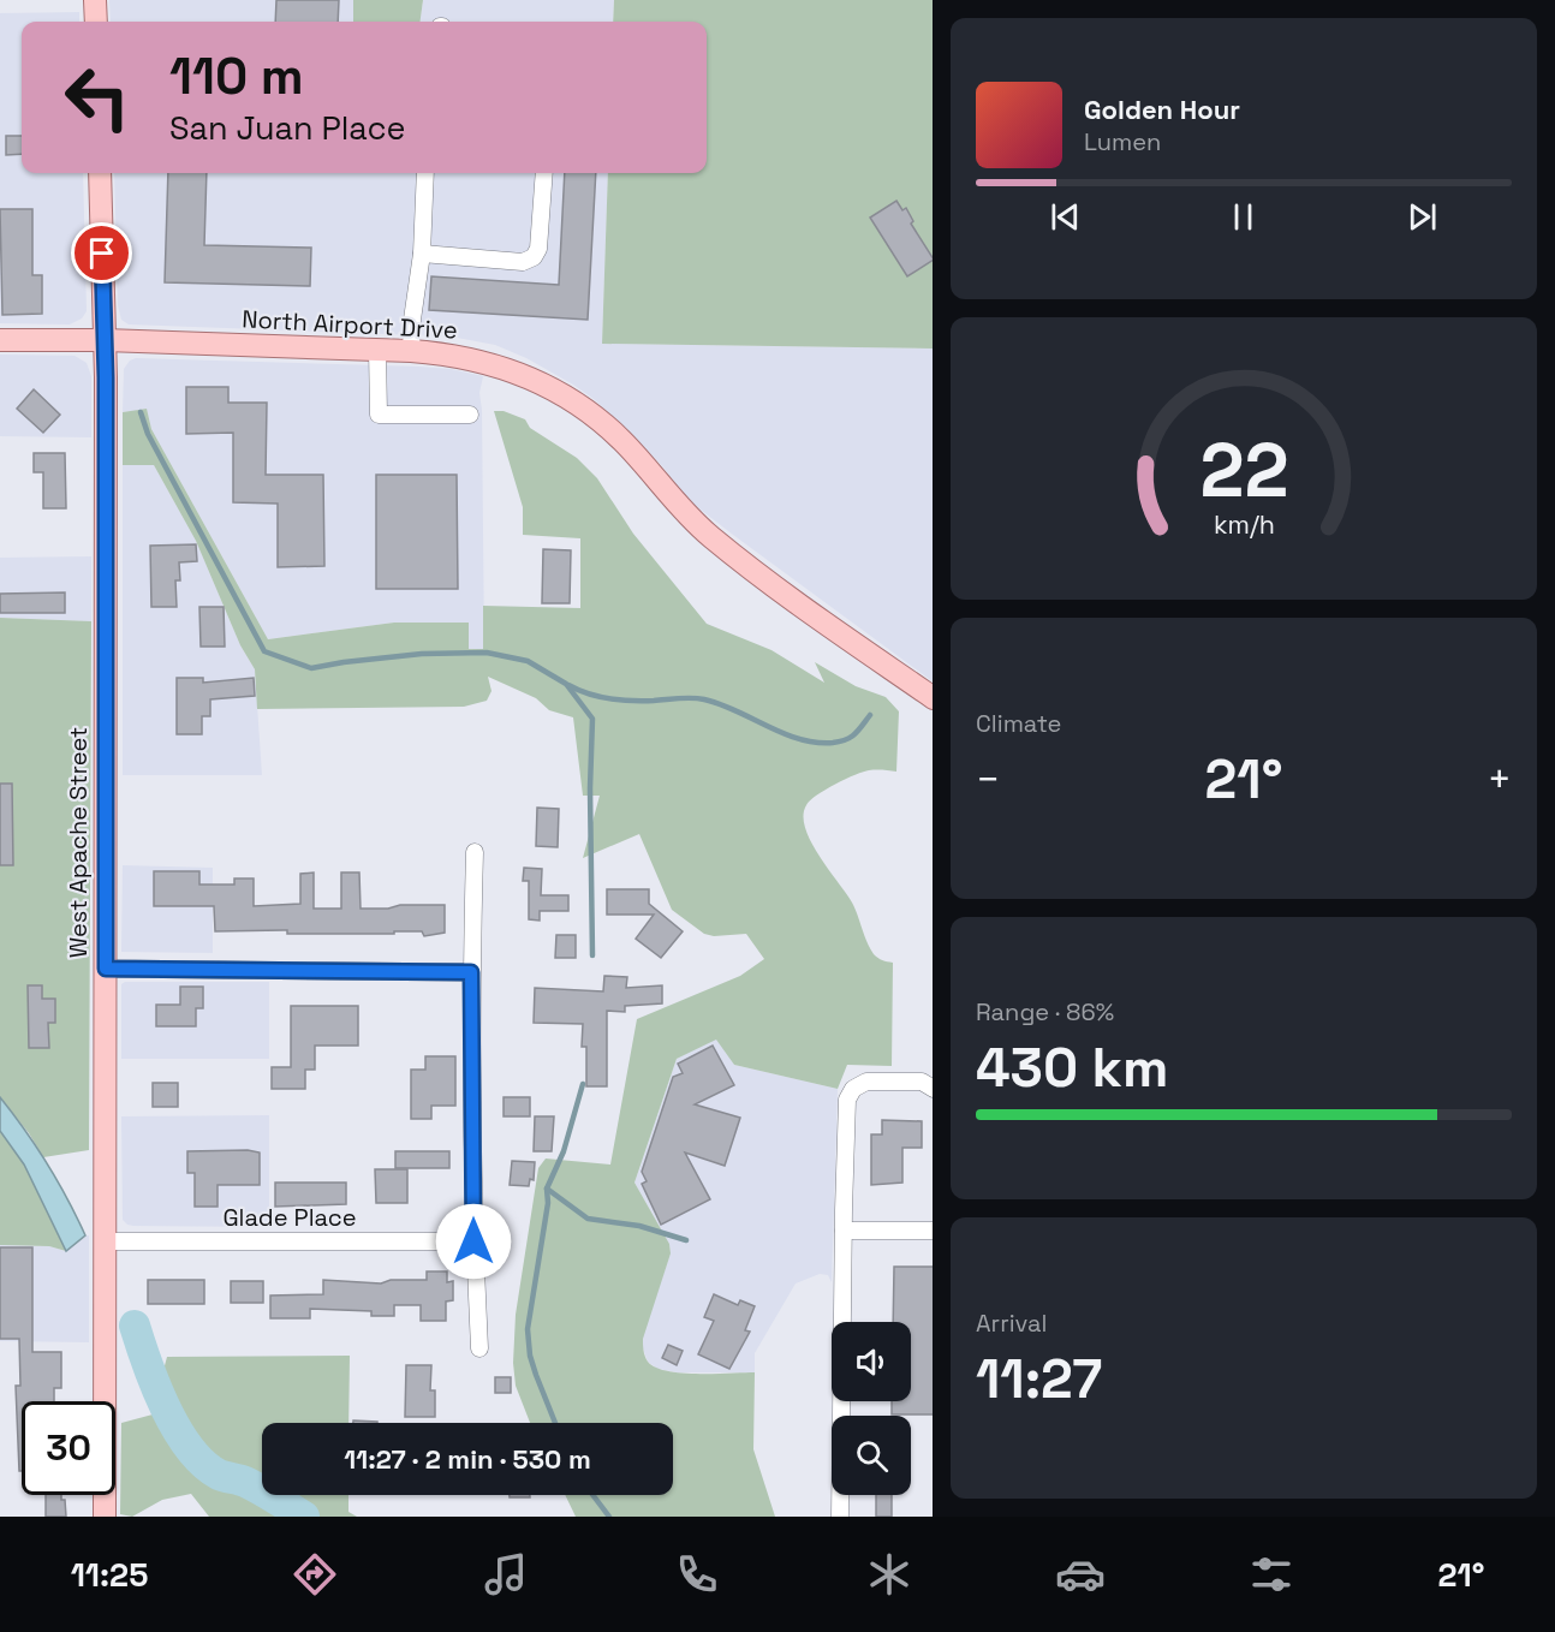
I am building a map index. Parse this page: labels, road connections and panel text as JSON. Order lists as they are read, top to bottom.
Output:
{
  "streets": {
    "main road": ["North Airport Drive", "West Apache Street"],
    "street": ["Glade Place"]
  },
  "crossings": [
    ["North Airport Drive", "West Apache Street"],
    ["West Apache Street", "Glade Place"]
  ],
  "page": {
    "turn": ["110 m", "San Juan Place"],
    "song": ["Golden Hour", "Lumen"],
    "tile": [
      "Climate",
      ["Range · 86%", "430 km"],
      ["Arrival", "11:27"]
    ],
    "heat": ["−", "21°", "+"],
    "limit": "30",
    "trip": "11:27 · 2 min · 530 m",
    "tabs": ["11:25", "21°"],
    "gauge": ["22", "km/h"]
  }
}
